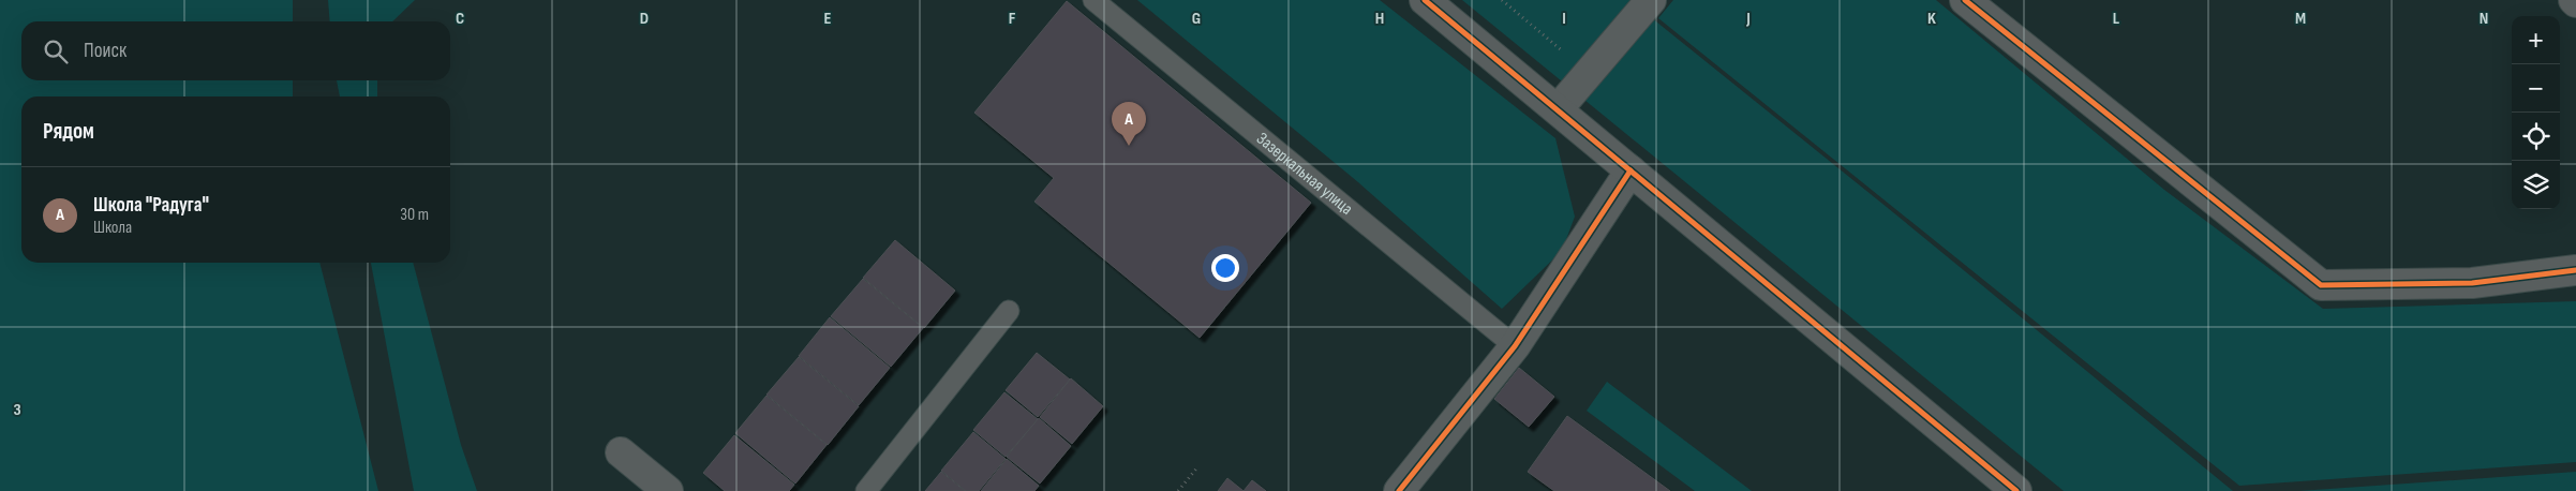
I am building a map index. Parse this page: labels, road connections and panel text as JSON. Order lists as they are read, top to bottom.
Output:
{
  "streets": {
    "lane": ["Зазеркальная улица"]
  },
  "page": {
    "map_buttons": ["+", "−"],
    "search": "Поиск",
    "heading": "Рядом",
    "pins": "A",
    "list": [
      {
        "mark": "A",
        "name": "Школа \"Радуга\"",
        "note": "Школа",
        "value": "30 m"
      }
    ]
  },
  "grid": {
    "columns": [
      "C",
      "D",
      "E",
      "F",
      "G",
      "H",
      "I",
      "J",
      "K",
      "L",
      "M",
      "N"
    ],
    "rows": ["3"]
  }
}
